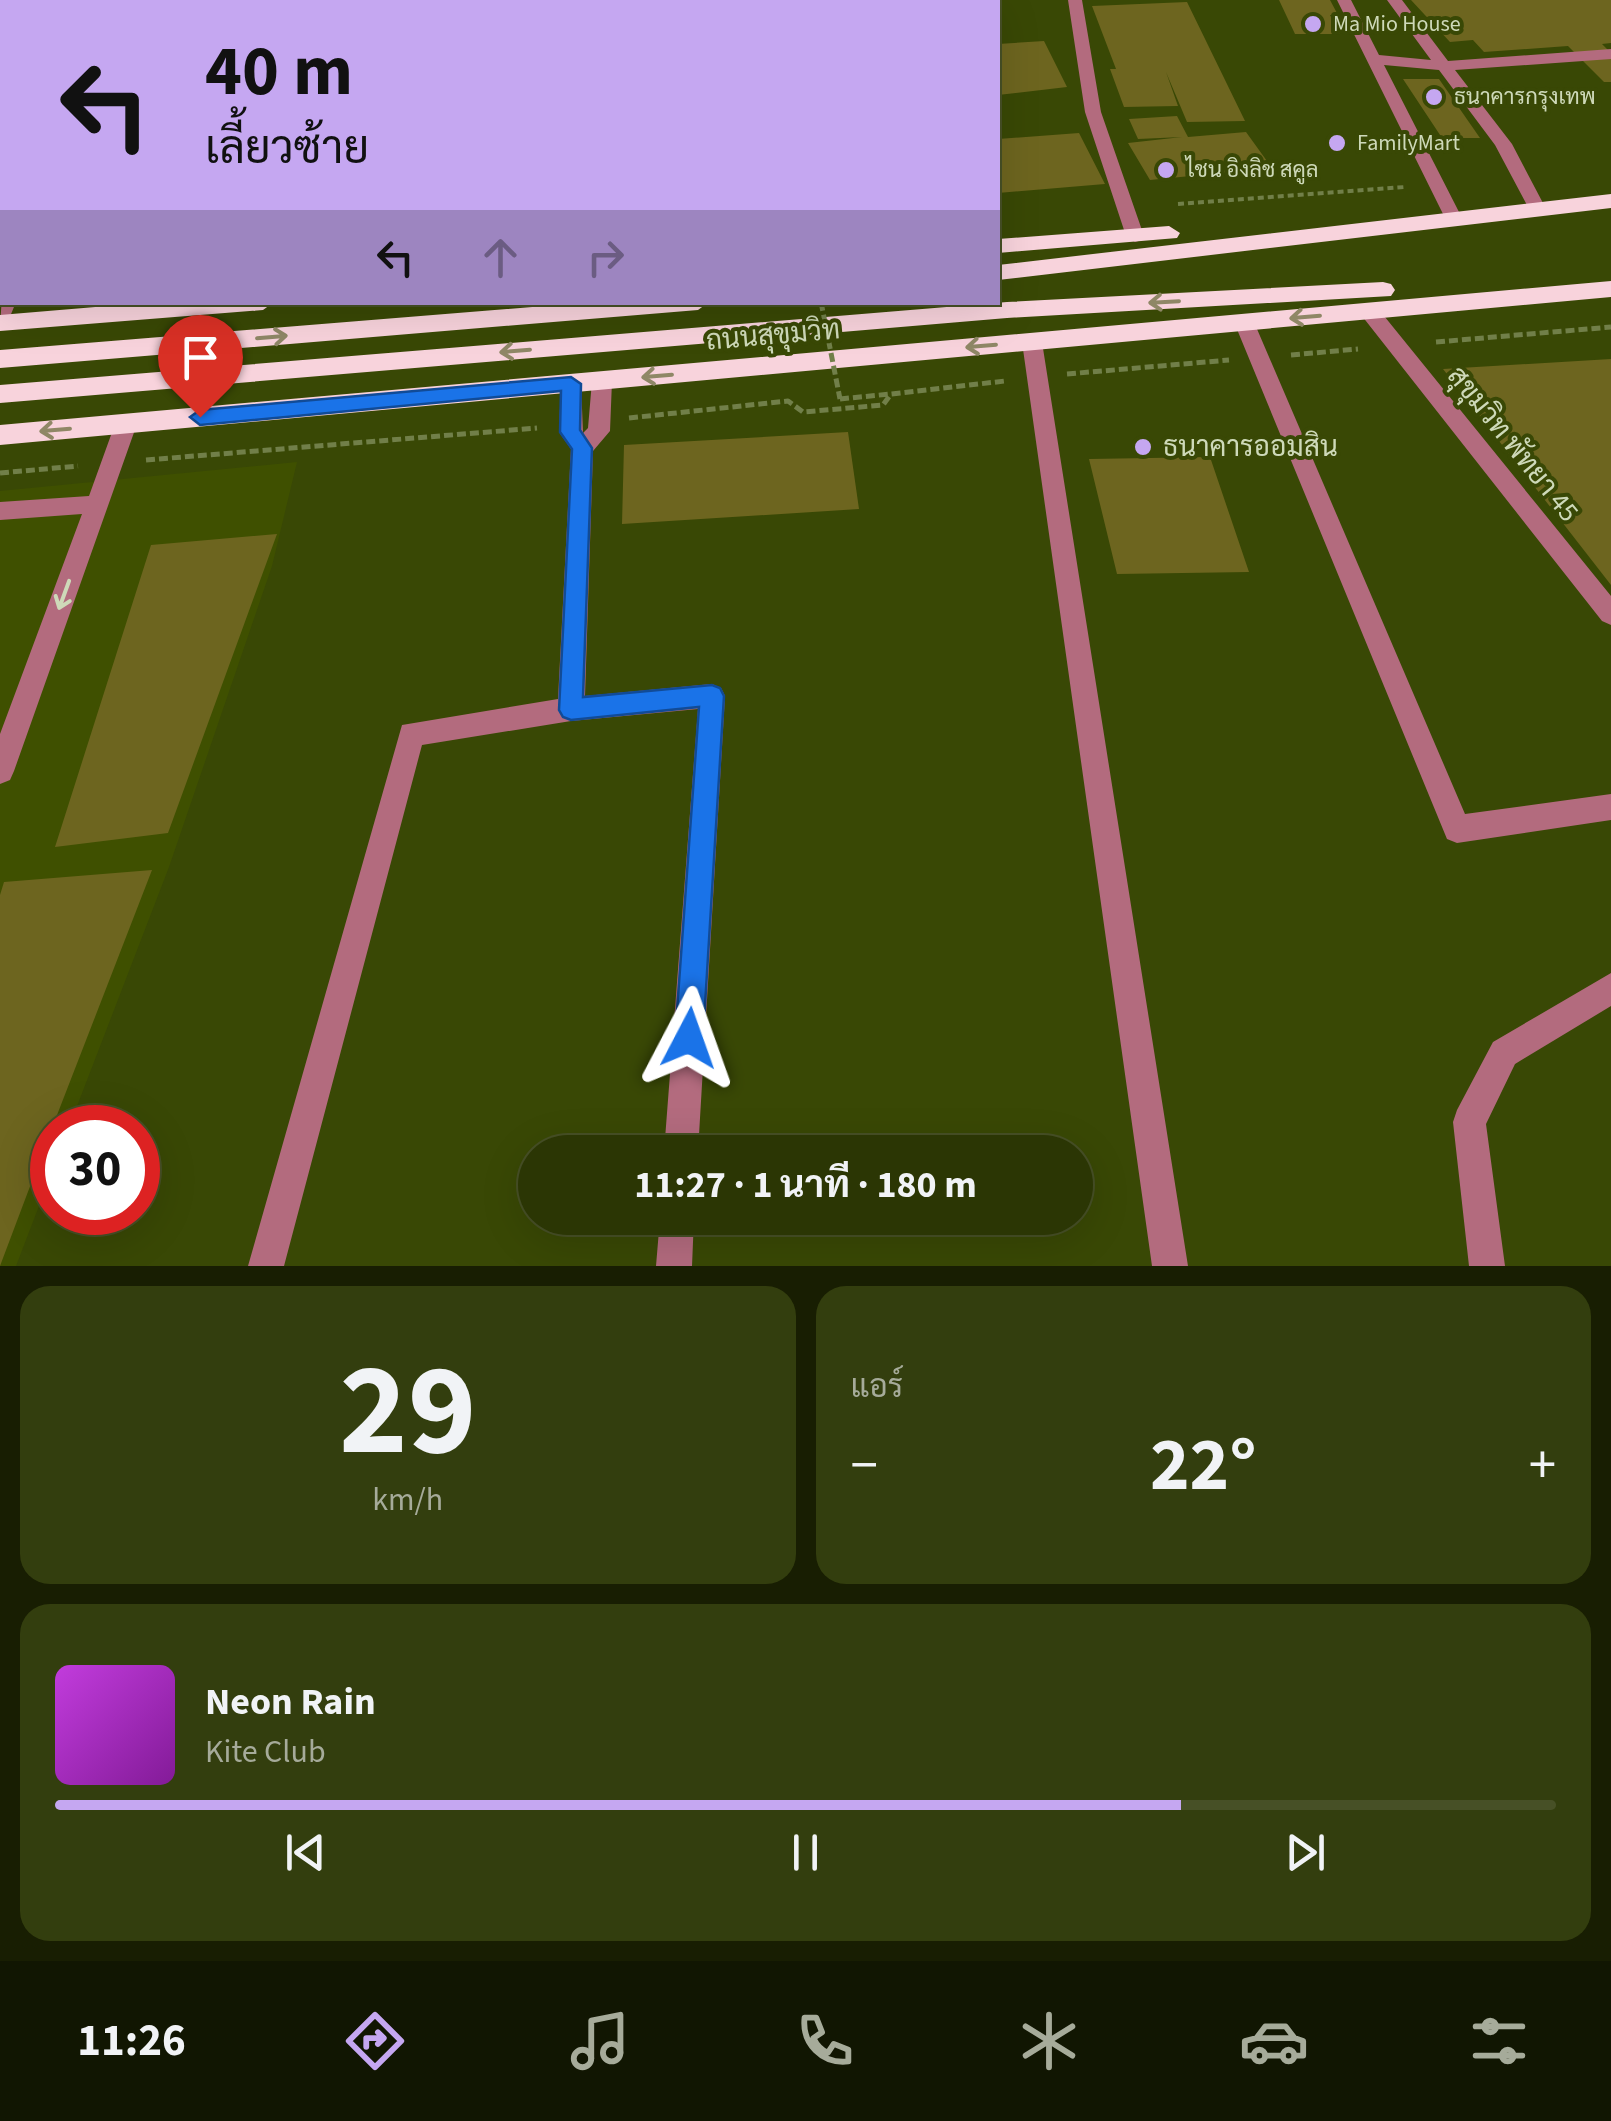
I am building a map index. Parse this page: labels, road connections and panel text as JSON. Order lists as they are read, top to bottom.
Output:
{
  "streets": {
    "highway": ["ถนนสุขุมวิท"],
    "street": ["สุขุมวิท พัทยา 45"]
  },
  "crossings": [
    ["ถนนสุขุมวิท", "สุขุมวิท พัทยา 45"]
  ],
  "places": [
    "Ma Mio House",
    "ธนาคารกรุงเทพ",
    "FamilyMart",
    "ไชน อิงลิช สคูล",
    "ธนาคารออมสิน"
  ],
  "page": {
    "turn": ["40 m", "เลี้ยวซ้าย"],
    "limit": "30",
    "trip": "11:27 · 1 นาที · 180 m",
    "tile": [
      ["29", "km/h"],
      "แอร์"
    ],
    "heat": ["−", "22°", "+"],
    "song": ["Neon Rain", "Kite Club"],
    "tabs": "11:26"
  }
}
